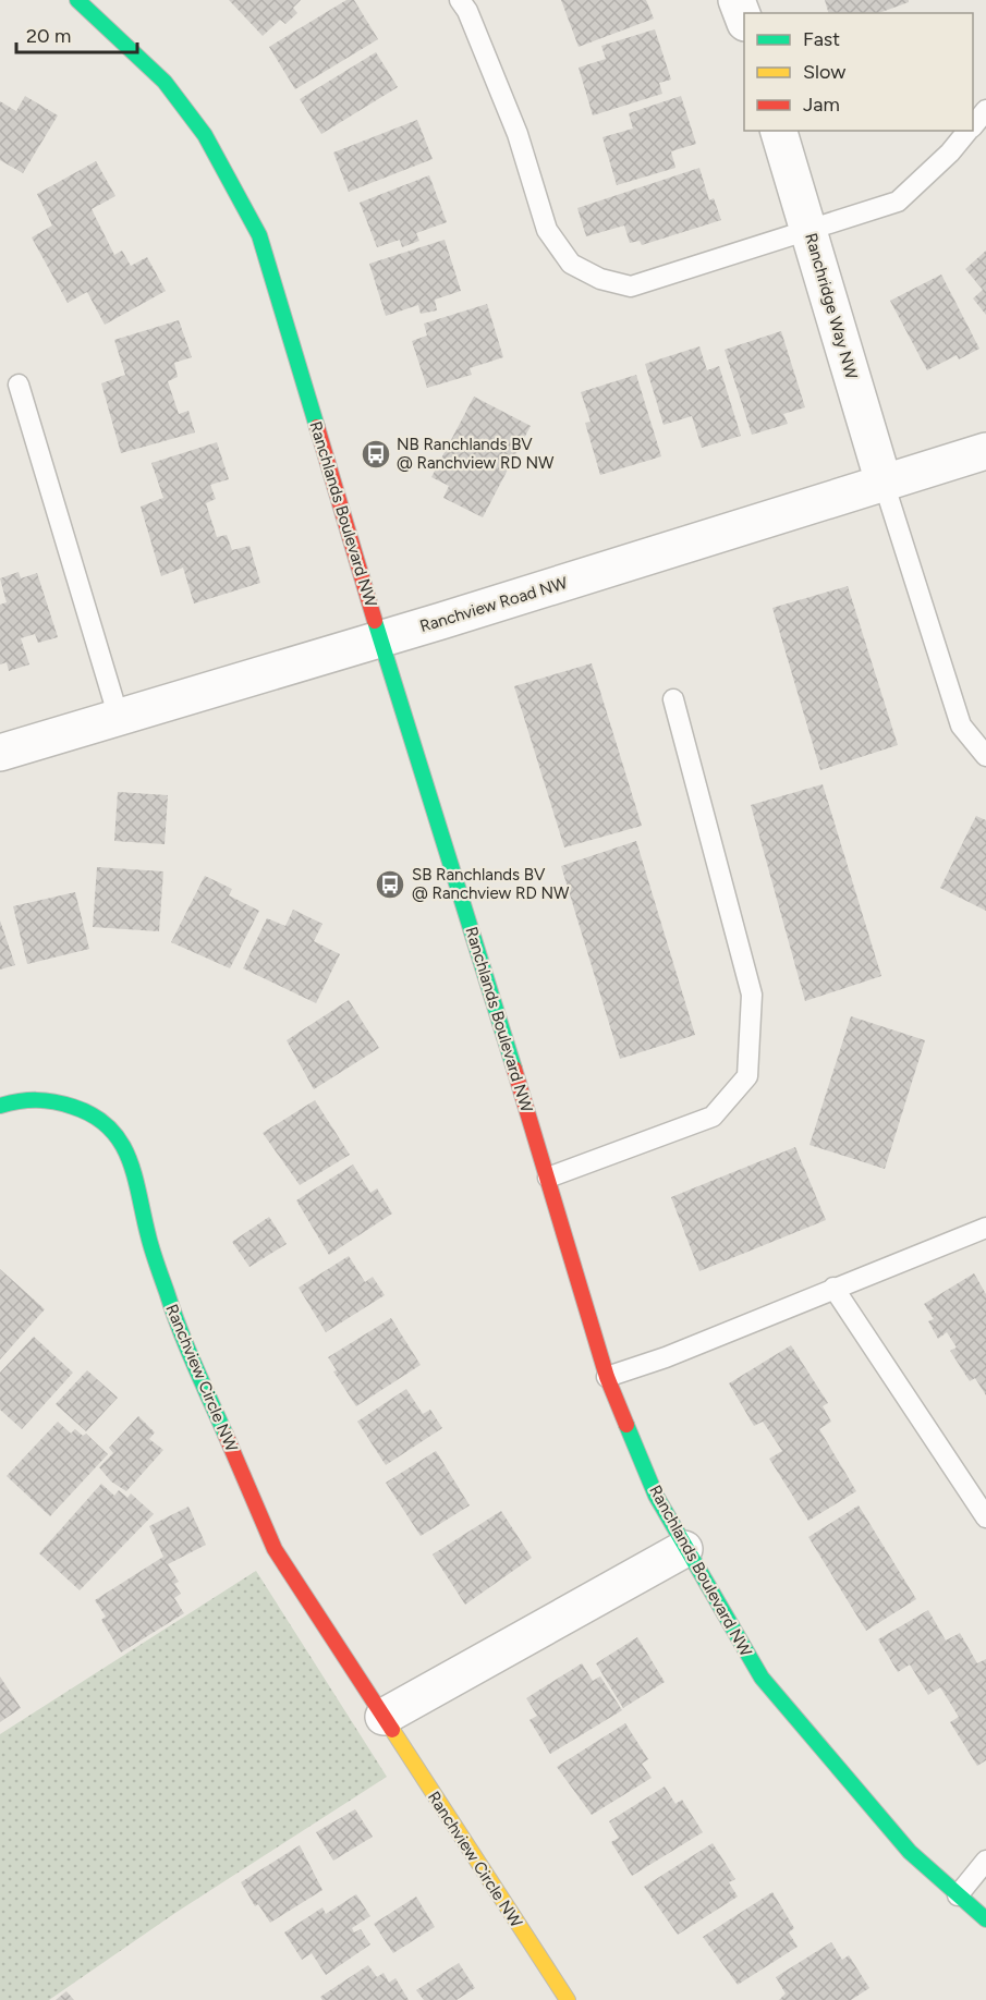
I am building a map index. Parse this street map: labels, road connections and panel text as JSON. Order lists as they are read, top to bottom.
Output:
{
  "streets": {
    "street": [
      "Ranchridge Way NW",
      "Ranchlands Boulevard NW",
      "Ranchview Road NW",
      "Ranchview Circle NW"
    ]
  },
  "crossings": [
    ["Ranchridge Way NW", "Ranchview Road NW"],
    ["Ranchlands Boulevard NW", "Ranchview Road NW"]
  ],
  "places": {
    "bus stop": ["NB Ranchlands BV @ Ranchview RD NW", "SB Ranchlands BV @ Ranchview RD NW"]
  },
  "legend": ["Fast", "Slow", "Jam"],
  "scale_bar": "20 m"
}
